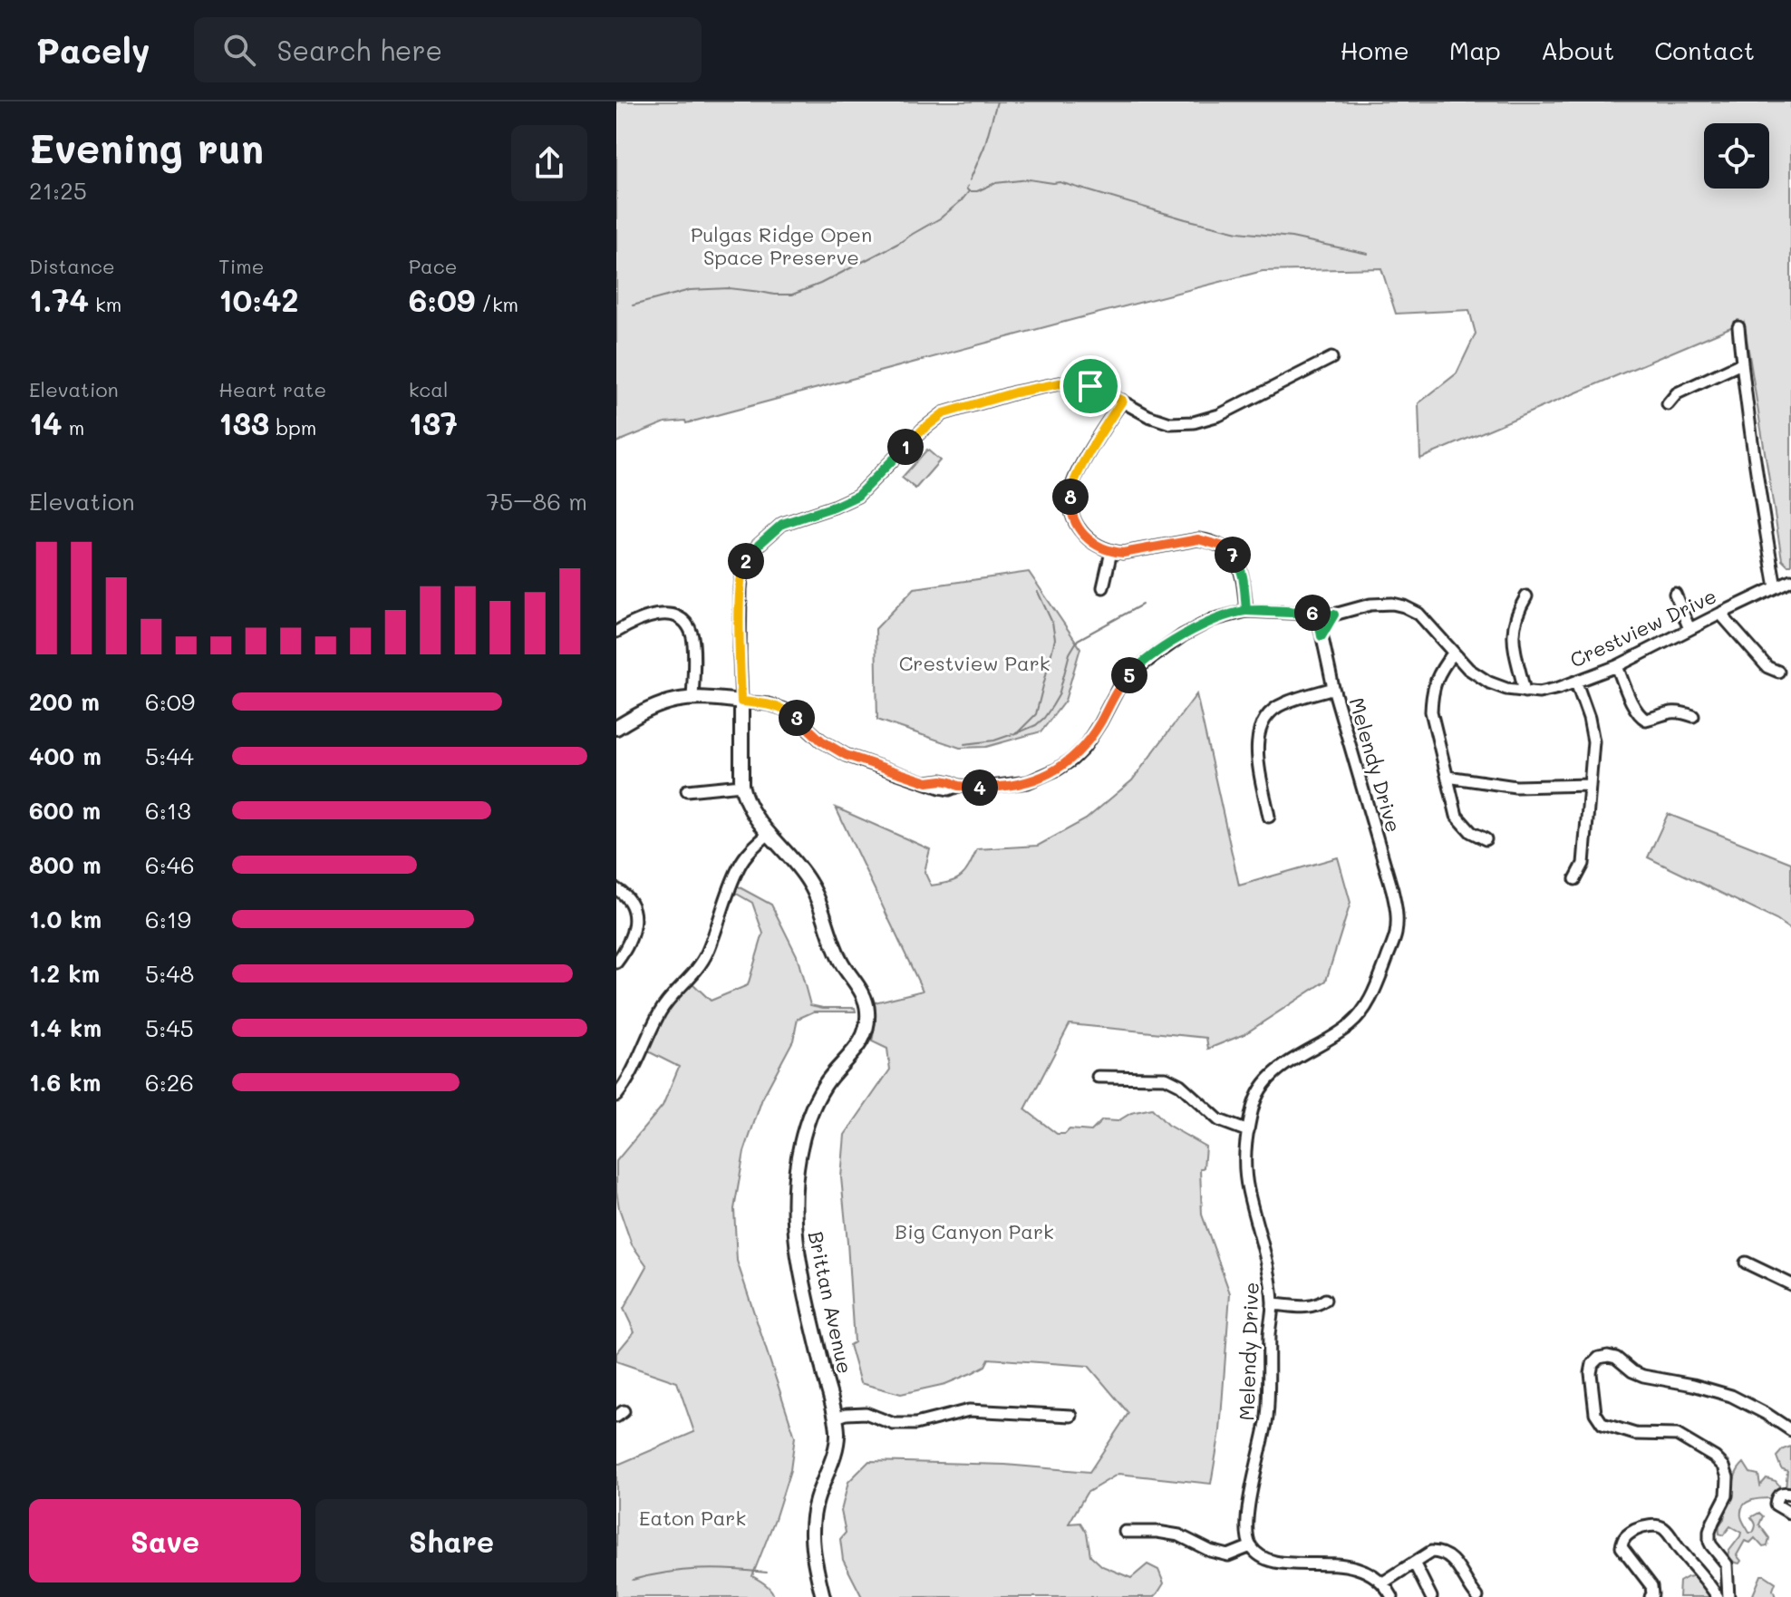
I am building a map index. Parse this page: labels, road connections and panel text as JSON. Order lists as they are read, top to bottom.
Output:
{
  "streets": {
    "main road": ["Crestview Drive", "Brittan Avenue"],
    "street": ["Melendy Drive"]
  },
  "crossings": [
    ["Crestview Drive", "Melendy Drive"],
    ["Crestview Drive", "Brittan Avenue"]
  ],
  "parks": [
    "Pulgas Ridge Open Space Preserve",
    "Crestview Park",
    "Big Canyon Park",
    "Eaton Park"
  ],
  "page": {
    "header": "Pacely",
    "search": "Search here",
    "nav": [
      "Home",
      "Map",
      "About",
      "Contact"
    ],
    "heading": ["Evening run", "21:25"],
    "stats": [
      ["Distance", "1.74 km"],
      ["Time", "10:42"],
      ["Pace", "6:09 /km"],
      ["Elevation", "14 m"],
      ["Heart rate", "133 bpm"],
      ["kcal", "137"]
    ],
    "pins": [
      "1",
      "8",
      "7",
      "2",
      "6",
      "5",
      "3",
      "4"
    ],
    "chart": ["Elevation", "75–86 m"],
    "list": [
      {
        "name": "200 m",
        "note": "6:09"
      },
      {
        "name": "400 m",
        "note": "5:44"
      },
      {
        "name": "600 m",
        "note": "6:13"
      },
      {
        "name": "800 m",
        "note": "6:46"
      },
      {
        "name": "1.0 km",
        "note": "6:19"
      },
      {
        "name": "1.2 km",
        "note": "5:48"
      },
      {
        "name": "1.4 km",
        "note": "5:45"
      },
      {
        "name": "1.6 km",
        "note": "6:26"
      }
    ],
    "buttons": ["Save", "Share"]
  }
}
